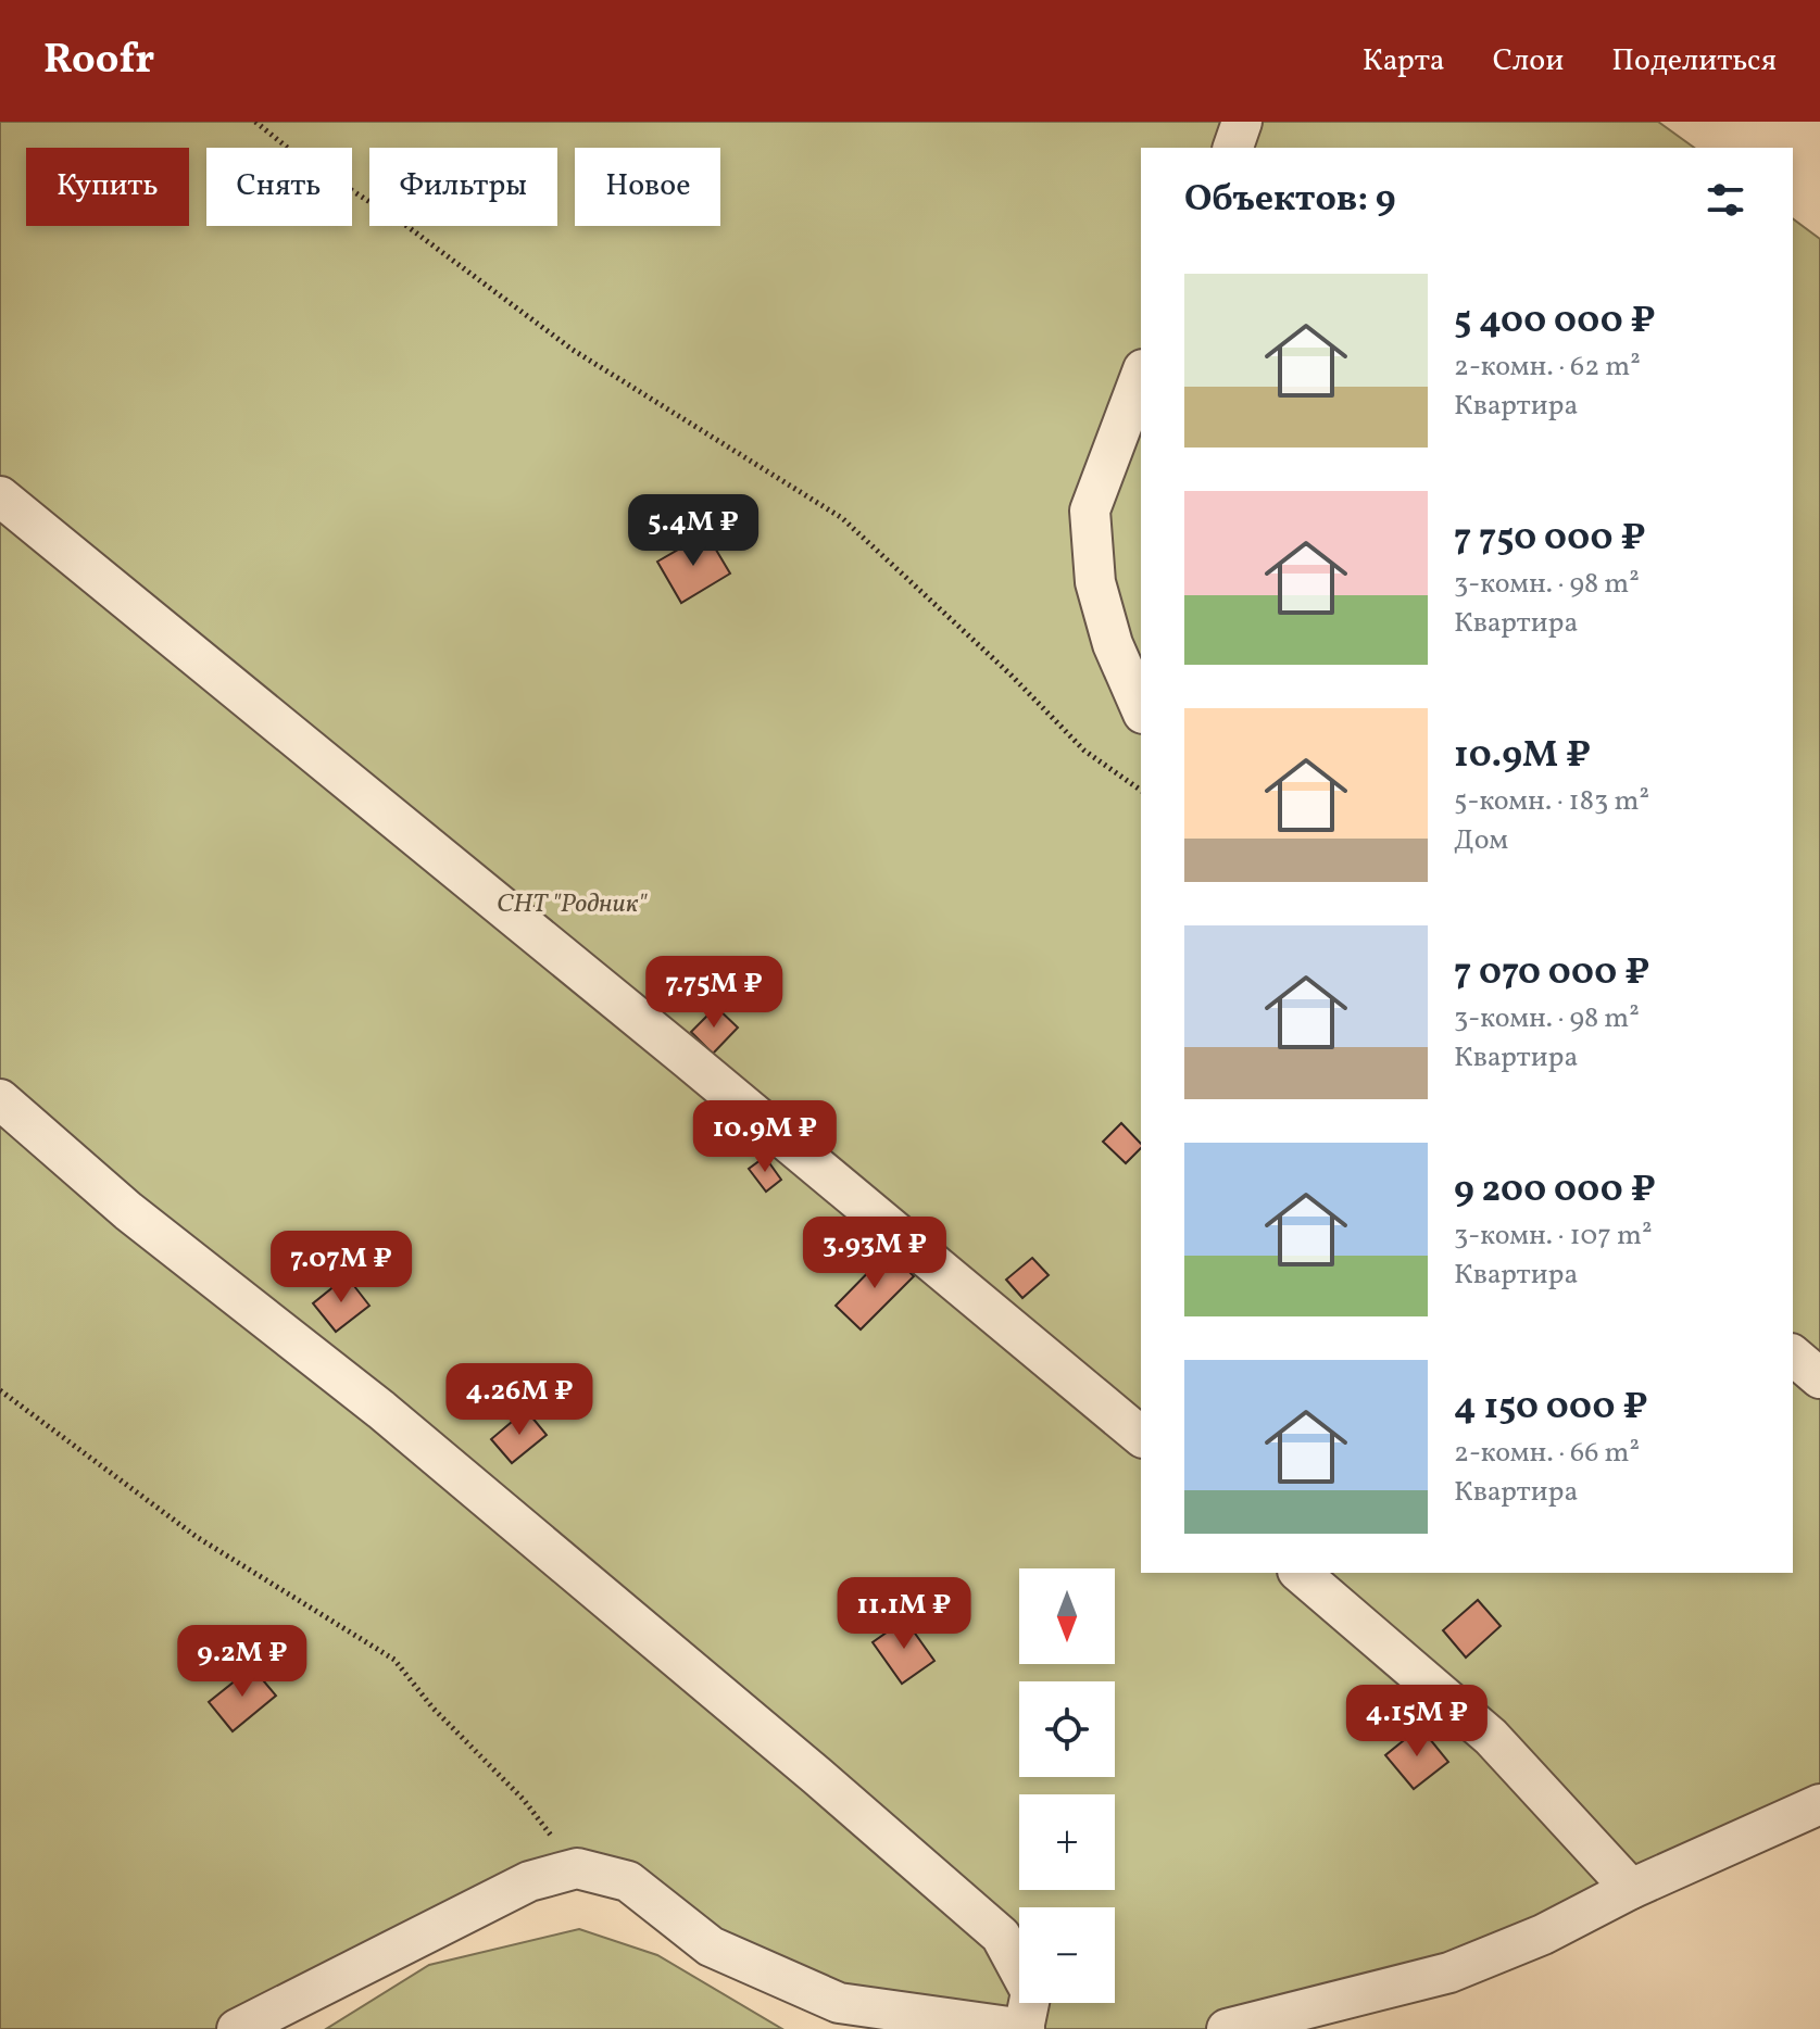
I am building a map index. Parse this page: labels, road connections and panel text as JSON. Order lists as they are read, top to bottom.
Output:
{
  "parks": ["СНТ \"Родник\""],
  "north": "bottom",
  "page": {
    "header": "Roofr",
    "nav": ["Карта", "Слои", "Поделиться"],
    "chip": [
      "Купить",
      "Снять",
      "Фильтры",
      "Новое"
    ],
    "heading": "Объектов: 9",
    "list": [
      {
        "name": "5 400 000 ₽",
        "note": "2-комн. · 62 m² · Квартира"
      },
      {
        "name": "7 750 000 ₽",
        "note": "3-комн. · 98 m² · Квартира"
      },
      {
        "name": "10.9M ₽",
        "note": "5-комн. · 183 m² · Дом"
      },
      {
        "name": "7 070 000 ₽",
        "note": "3-комн. · 98 m² · Квартира"
      },
      {
        "name": "9 200 000 ₽",
        "note": "3-комн. · 107 m² · Квартира"
      },
      {
        "name": "4 150 000 ₽",
        "note": "2-комн. · 66 m² · Квартира"
      }
    ],
    "price": [
      "5.4M ₽",
      "7.75M ₽",
      "10.9M ₽",
      "3.93M ₽",
      "7.07M ₽",
      "4.26M ₽",
      "11.1M ₽",
      "9.2M ₽",
      "4.15M ₽"
    ],
    "map_buttons": ["+", "−"]
  }
}
